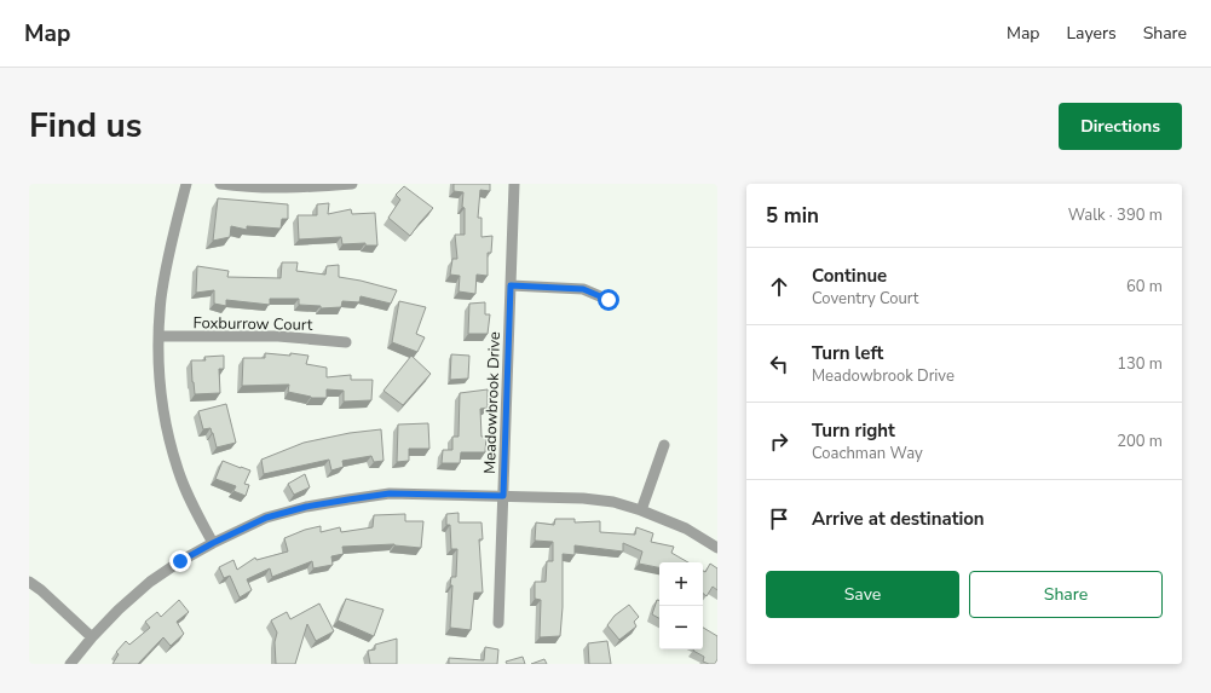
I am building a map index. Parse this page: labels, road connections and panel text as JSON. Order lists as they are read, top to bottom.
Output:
{
  "streets": {
    "street": ["Foxburrow Court", "Meadowbrook Drive"]
  },
  "page": {
    "header": "Map",
    "nav": ["Map", "Layers", "Share"],
    "title": "Find us",
    "buttons": [
      "Directions",
      ["Save", "Share"]
    ],
    "heading": ["5 min", "Walk · 390 m"],
    "list": [
      ["Continue", "Coventry Court", "60 m"],
      ["Turn left", "Meadowbrook Drive", "130 m"],
      ["Turn right", "Coachman Way", "200 m"],
      "Arrive at destination"
    ],
    "map_buttons": ["+", "−"]
  }
}
